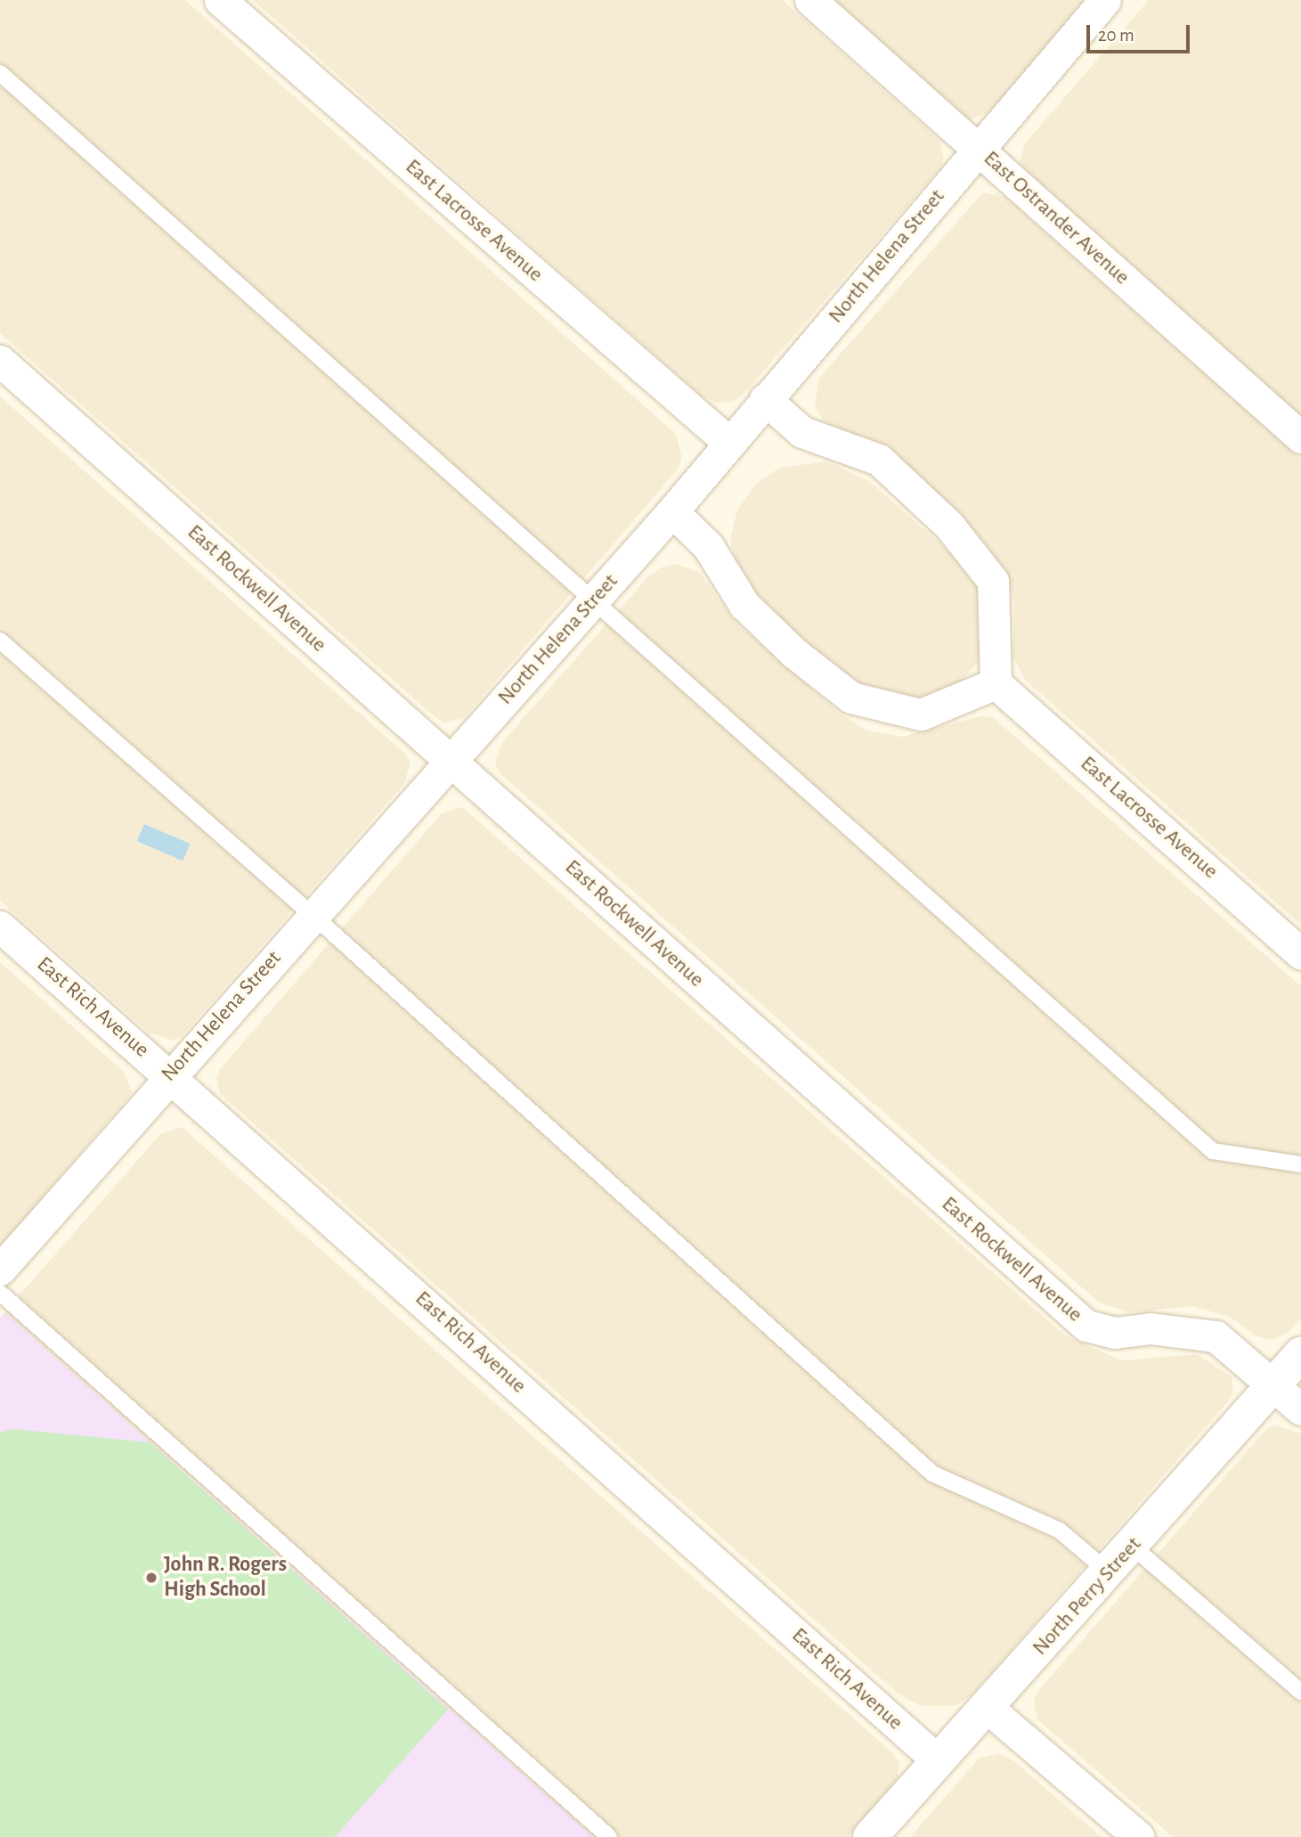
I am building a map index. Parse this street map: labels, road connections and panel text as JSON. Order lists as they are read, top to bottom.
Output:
{
  "streets": {
    "street": [
      "East Ostrander Avenue",
      "East Lacrosse Avenue",
      "North Helena Street",
      "East Rockwell Avenue",
      "East Rich Avenue",
      "North Perry Street"
    ]
  },
  "crossings": [
    ["East Ostrander Avenue", "North Helena Street"],
    ["East Lacrosse Avenue", "North Helena Street"],
    ["North Helena Street", "East Rockwell Avenue"],
    ["North Helena Street", "East Rich Avenue"],
    ["East Rockwell Avenue", "North Perry Street"],
    ["East Rich Avenue", "North Perry Street"]
  ],
  "places": ["John R. Rogers High School"],
  "scale_bar": "20 m"
}
